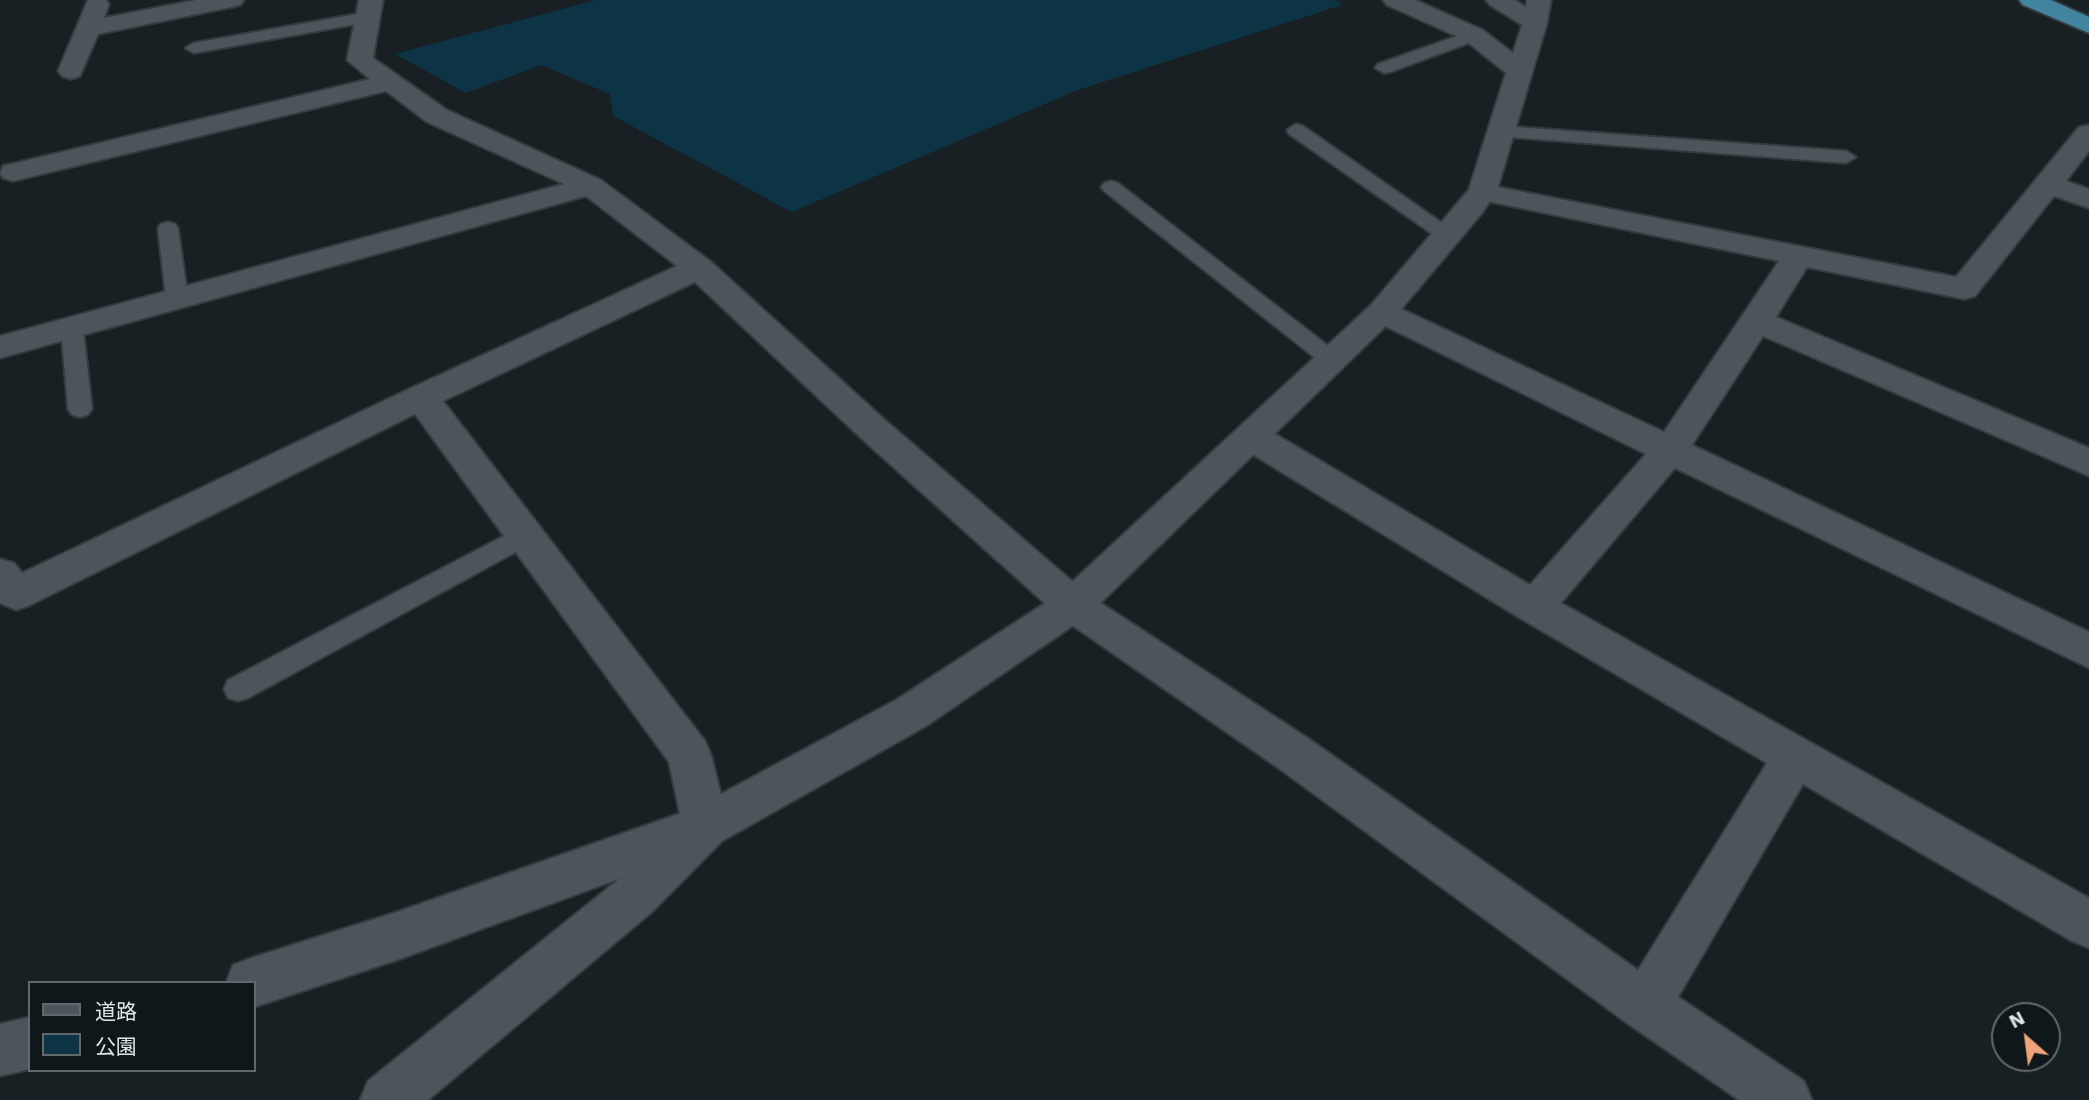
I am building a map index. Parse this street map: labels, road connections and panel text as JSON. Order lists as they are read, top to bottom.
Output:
{
  "legend": ["道路", "公園"],
  "north": "top left"
}
